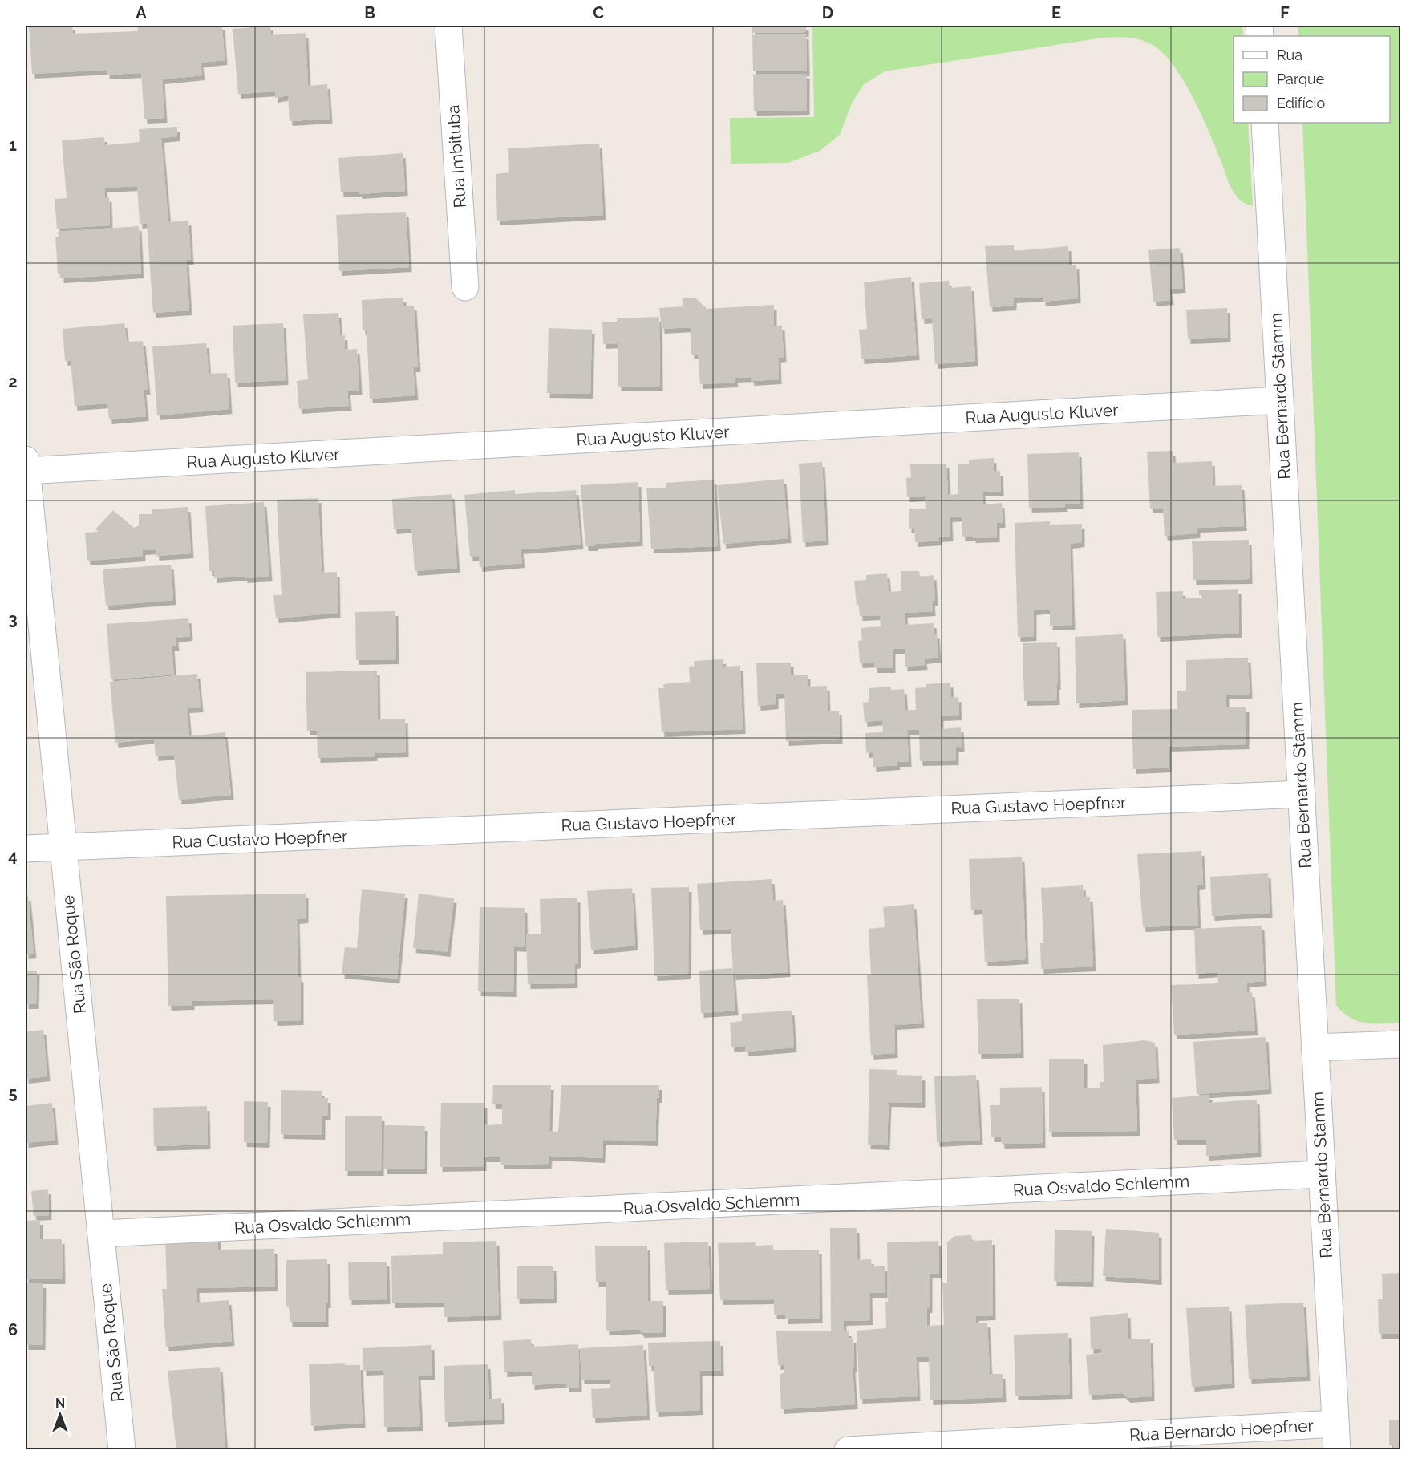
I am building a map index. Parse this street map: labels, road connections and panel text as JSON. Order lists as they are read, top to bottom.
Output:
{
  "streets": {
    "street": [
      "Rua Imbituba",
      "Rua Bernardo Stamm",
      "Rua Augusto Kluver",
      "Rua Gustavo Hoepfner",
      "Rua São Roque",
      "Rua Osvaldo Schlemm",
      "Rua Bernardo Hoepfner"
    ]
  },
  "crossings": [
    ["Rua Bernardo Stamm", "Rua Augusto Kluver"],
    ["Rua Bernardo Stamm", "Rua Gustavo Hoepfner"],
    ["Rua Bernardo Stamm", "Rua Osvaldo Schlemm"],
    ["Rua Bernardo Stamm", "Rua Bernardo Hoepfner"],
    ["Rua Augusto Kluver", "Rua São Roque"],
    ["Rua Gustavo Hoepfner", "Rua São Roque"],
    ["Rua São Roque", "Rua Osvaldo Schlemm"]
  ],
  "legend": ["Rua", "Parque", "Edifício"],
  "north": "top",
  "grid": {
    "columns": [
      "A",
      "B",
      "C",
      "D",
      "E",
      "F"
    ],
    "rows": [
      "1",
      "2",
      "3",
      "4",
      "5",
      "6"
    ]
  }
}
